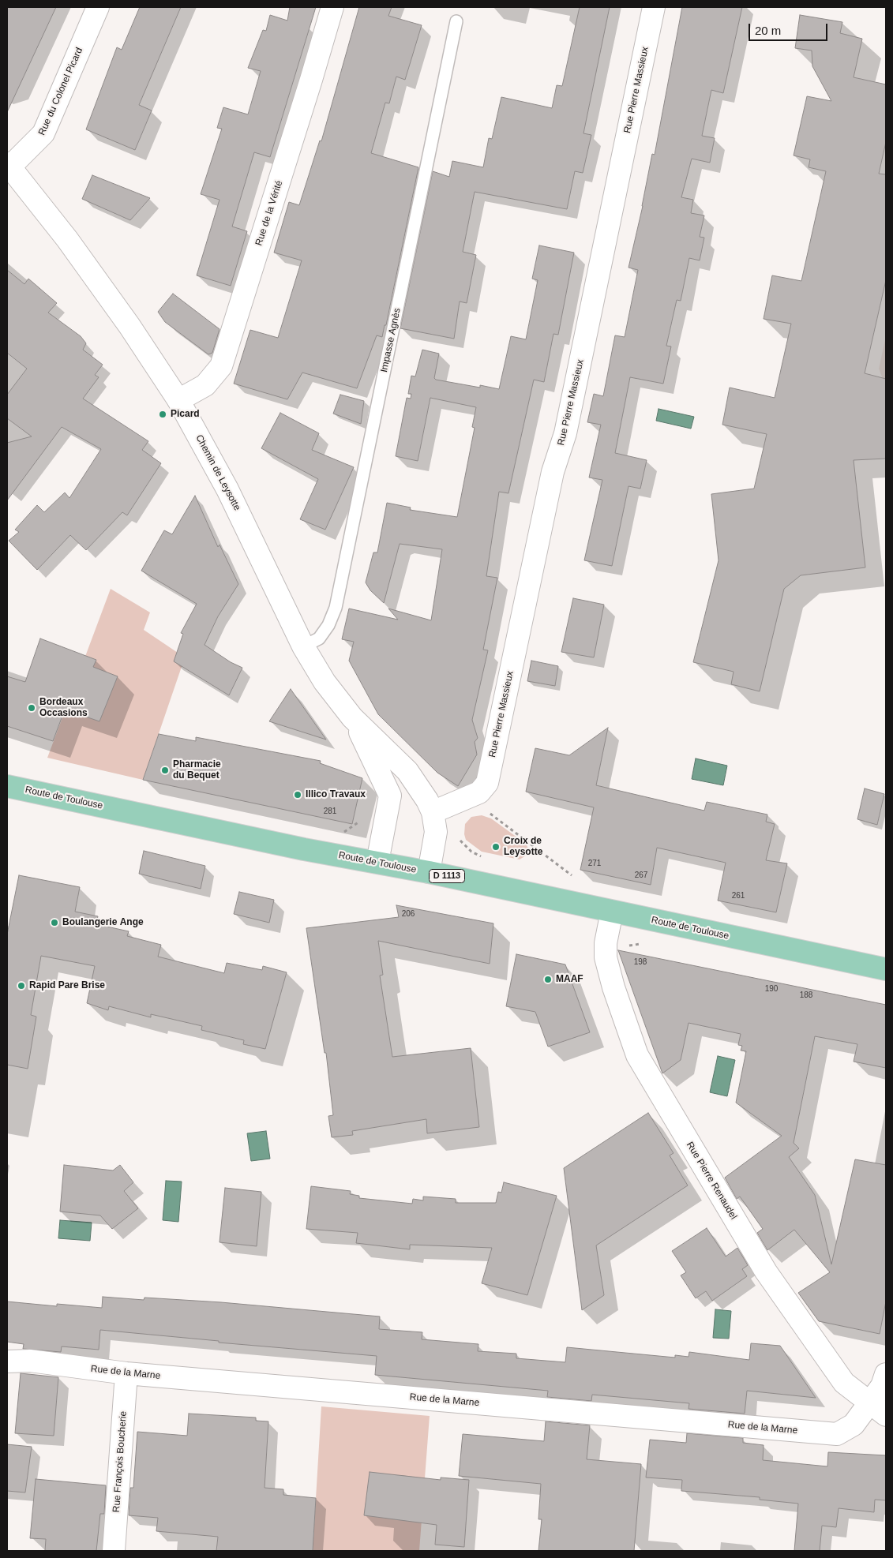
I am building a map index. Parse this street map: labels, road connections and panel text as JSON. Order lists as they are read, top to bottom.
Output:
{
  "streets": {
    "main road": ["Route de Toulouse", "D 1113"],
    "street": [
      "Rue Pierre Massieux",
      "Rue du Colonel Picard",
      "Rue de la Vérité",
      "Chemin de Leysotte",
      "Rue Pierre Renaudel",
      "Rue de la Marne",
      "Rue François Boucherie"
    ],
    "lane": ["Impasse Agnès"]
  },
  "crossings": [
    ["Rue Pierre Massieux", "Chemin de Leysotte"],
    ["Rue du Colonel Picard", "Chemin de Leysotte"],
    ["Rue de la Vérité", "Chemin de Leysotte"],
    ["Impasse Agnès", "Chemin de Leysotte"],
    ["Chemin de Leysotte", "Route de Toulouse"],
    ["Route de Toulouse", "Rue Pierre Renaudel"],
    ["Rue Pierre Renaudel", "Rue de la Marne"],
    ["Rue de la Marne", "Rue François Boucherie"]
  ],
  "places": [
    "Picard",
    "Bordeaux Occasions",
    "Pharmacie du Bequet",
    "Illico Travaux",
    "Croix de Leysotte",
    "Boulangerie Ange",
    "MAAF",
    "Rapid Pare Brise"
  ],
  "house_numbers": [
    "281",
    "271",
    "267",
    "261",
    "206",
    "198",
    "190",
    "188"
  ],
  "scale_bar": "20 m"
}
